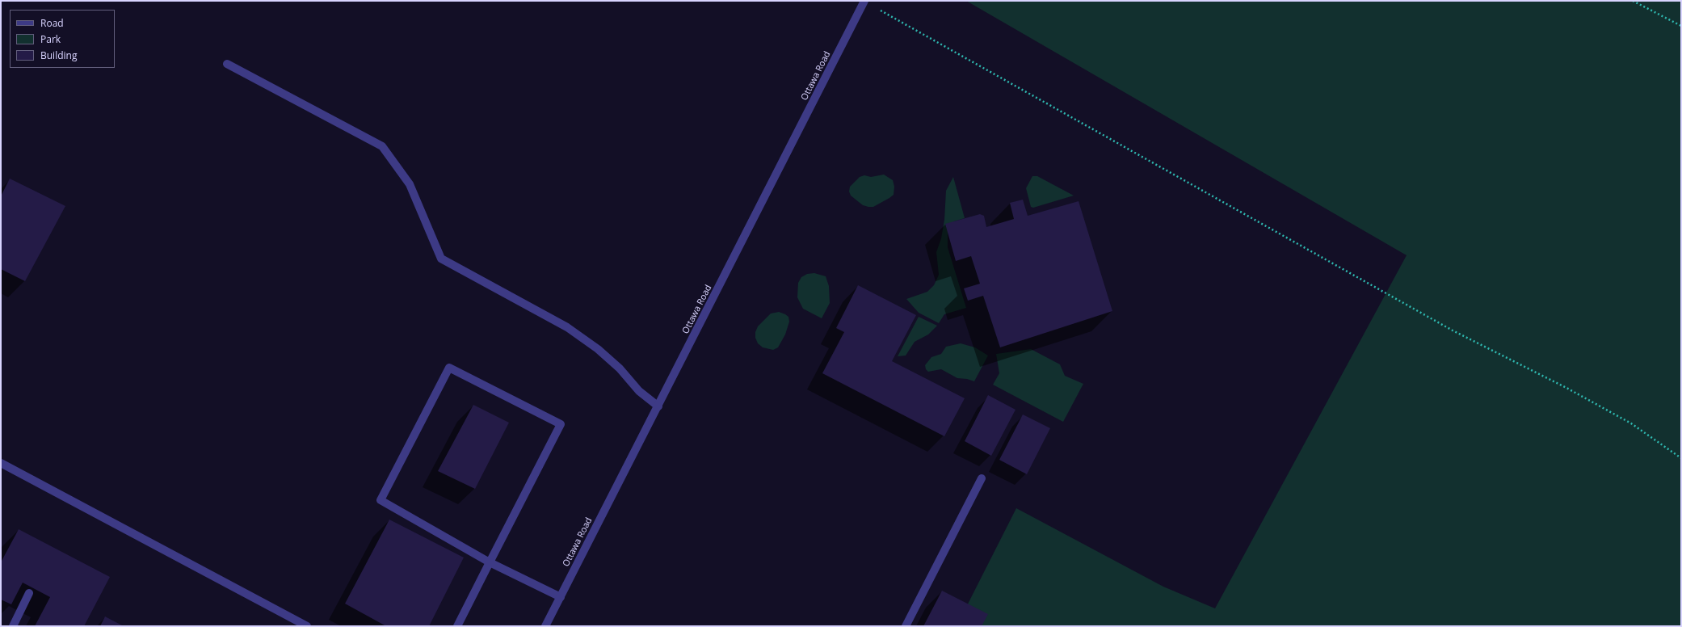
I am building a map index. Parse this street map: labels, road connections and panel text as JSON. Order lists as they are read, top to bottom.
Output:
{
  "streets": {
    "street": ["Ottawa Road"]
  },
  "legend": ["Road", "Park", "Building"]
}
